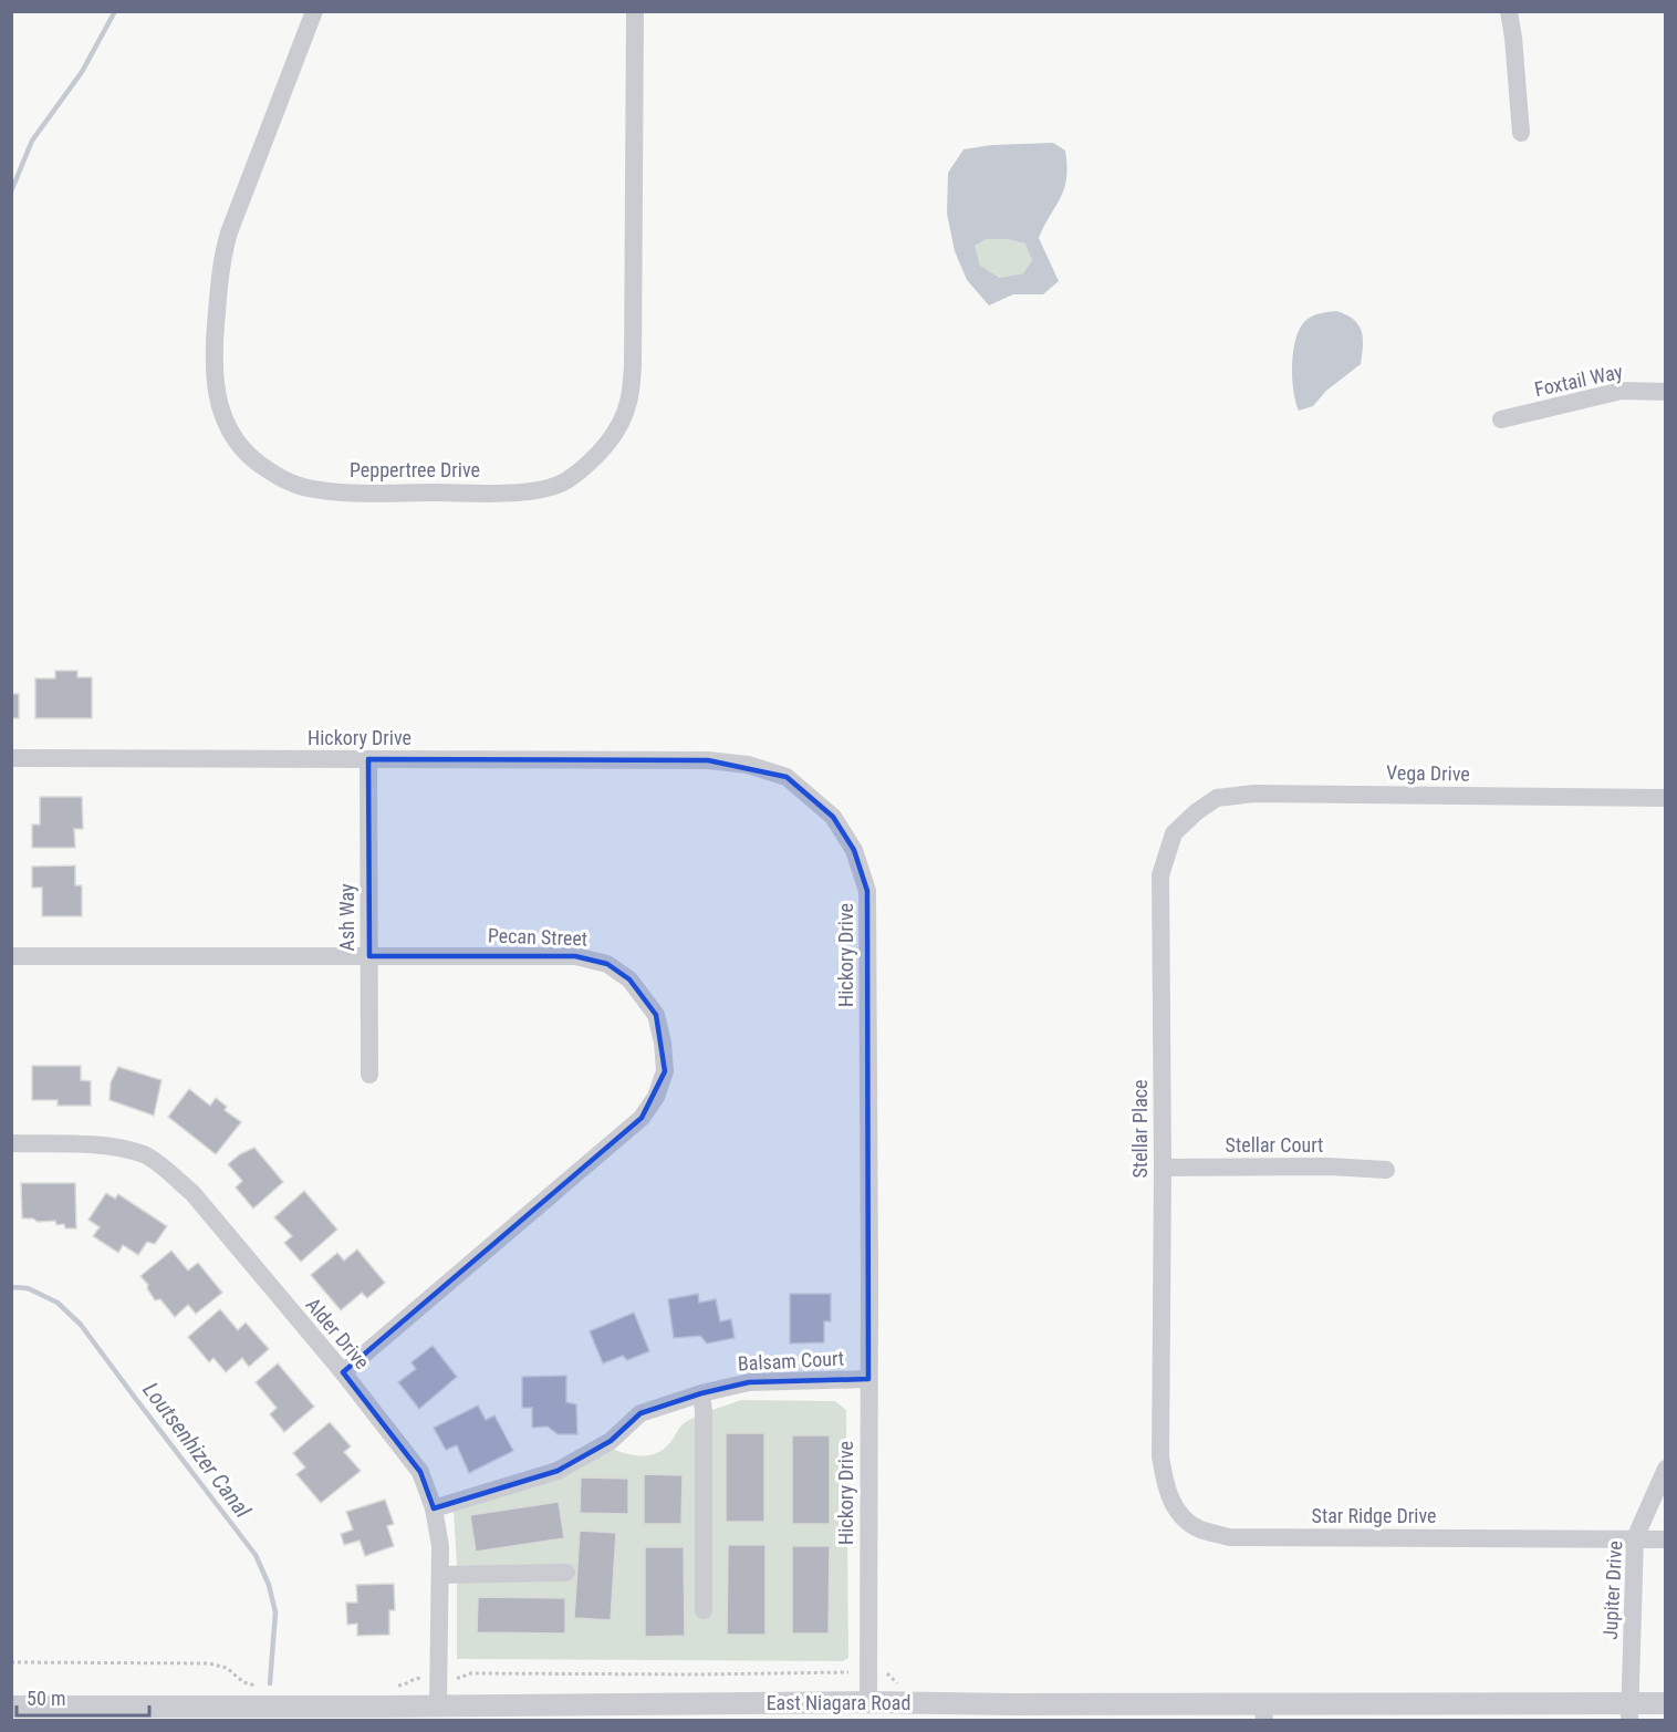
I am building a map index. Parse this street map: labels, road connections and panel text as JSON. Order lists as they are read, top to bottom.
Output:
{
  "streets": {
    "street": [
      "Foxtail Way",
      "Peppertree Drive",
      "Hickory Drive",
      "Vega Drive",
      "Ash Way",
      "Pecan Street",
      "Stellar Place",
      "Stellar Court",
      "Alder Drive",
      "Balsam Court",
      "Star Ridge Drive",
      "Jupiter Drive",
      "East Niagara Road"
    ]
  },
  "crossings": [
    ["Hickory Drive", "Ash Way"],
    ["Hickory Drive", "Balsam Court"],
    ["Hickory Drive", "East Niagara Road"],
    ["Vega Drive", "Stellar Place"],
    ["Ash Way", "Pecan Street"],
    ["Pecan Street", "Alder Drive"],
    ["Stellar Place", "Stellar Court"],
    ["Stellar Place", "Star Ridge Drive"],
    ["Alder Drive", "Balsam Court"],
    ["Alder Drive", "East Niagara Road"],
    ["Star Ridge Drive", "Jupiter Drive"],
    ["Jupiter Drive", "East Niagara Road"]
  ],
  "water": ["Loutsenhizer Canal"],
  "scale_bar": "50 m"
}
